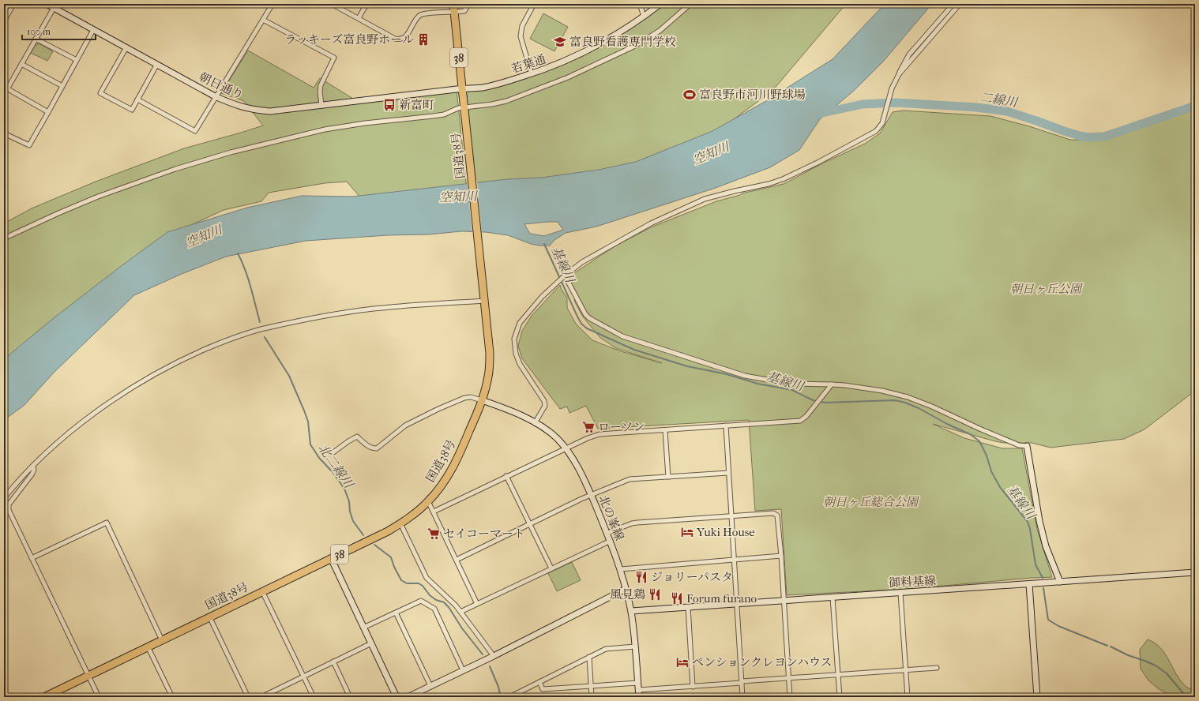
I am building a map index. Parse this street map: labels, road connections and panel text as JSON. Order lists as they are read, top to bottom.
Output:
{
  "streets": {
    "highway": ["38", "国道38号"],
    "street": [
      "若葉通",
      "朝日通り",
      "北の峯線",
      "御料基線"
    ]
  },
  "crossings": [
    ["若葉通", "朝日通り"],
    ["若葉通", "国道38号"],
    ["朝日通り", "国道38号"],
    ["国道38号", "北の峯線"],
    ["北の峯線", "御料基線"]
  ],
  "water": [
    "二線川",
    "空知川",
    "基線川",
    "北二線川"
  ],
  "parks": ["朝日ヶ丘公園", "朝日ヶ丘総合公園"],
  "places": {
    "building": ["ラッキーズ富良野ホール"],
    "school or university": ["富良野看護専門学校"],
    "sports": ["富良野市河川野球場"],
    "bus stop": ["新富町"],
    "supermarket": ["ローソン", "セイコーマート"],
    "hotel": ["Yuki House", "ペンションクレヨンハウス"],
    "restaurant": ["ジョリーパスタ", "風見鶏", "Forum furano"]
  },
  "scale_bar": "100 m"
}
